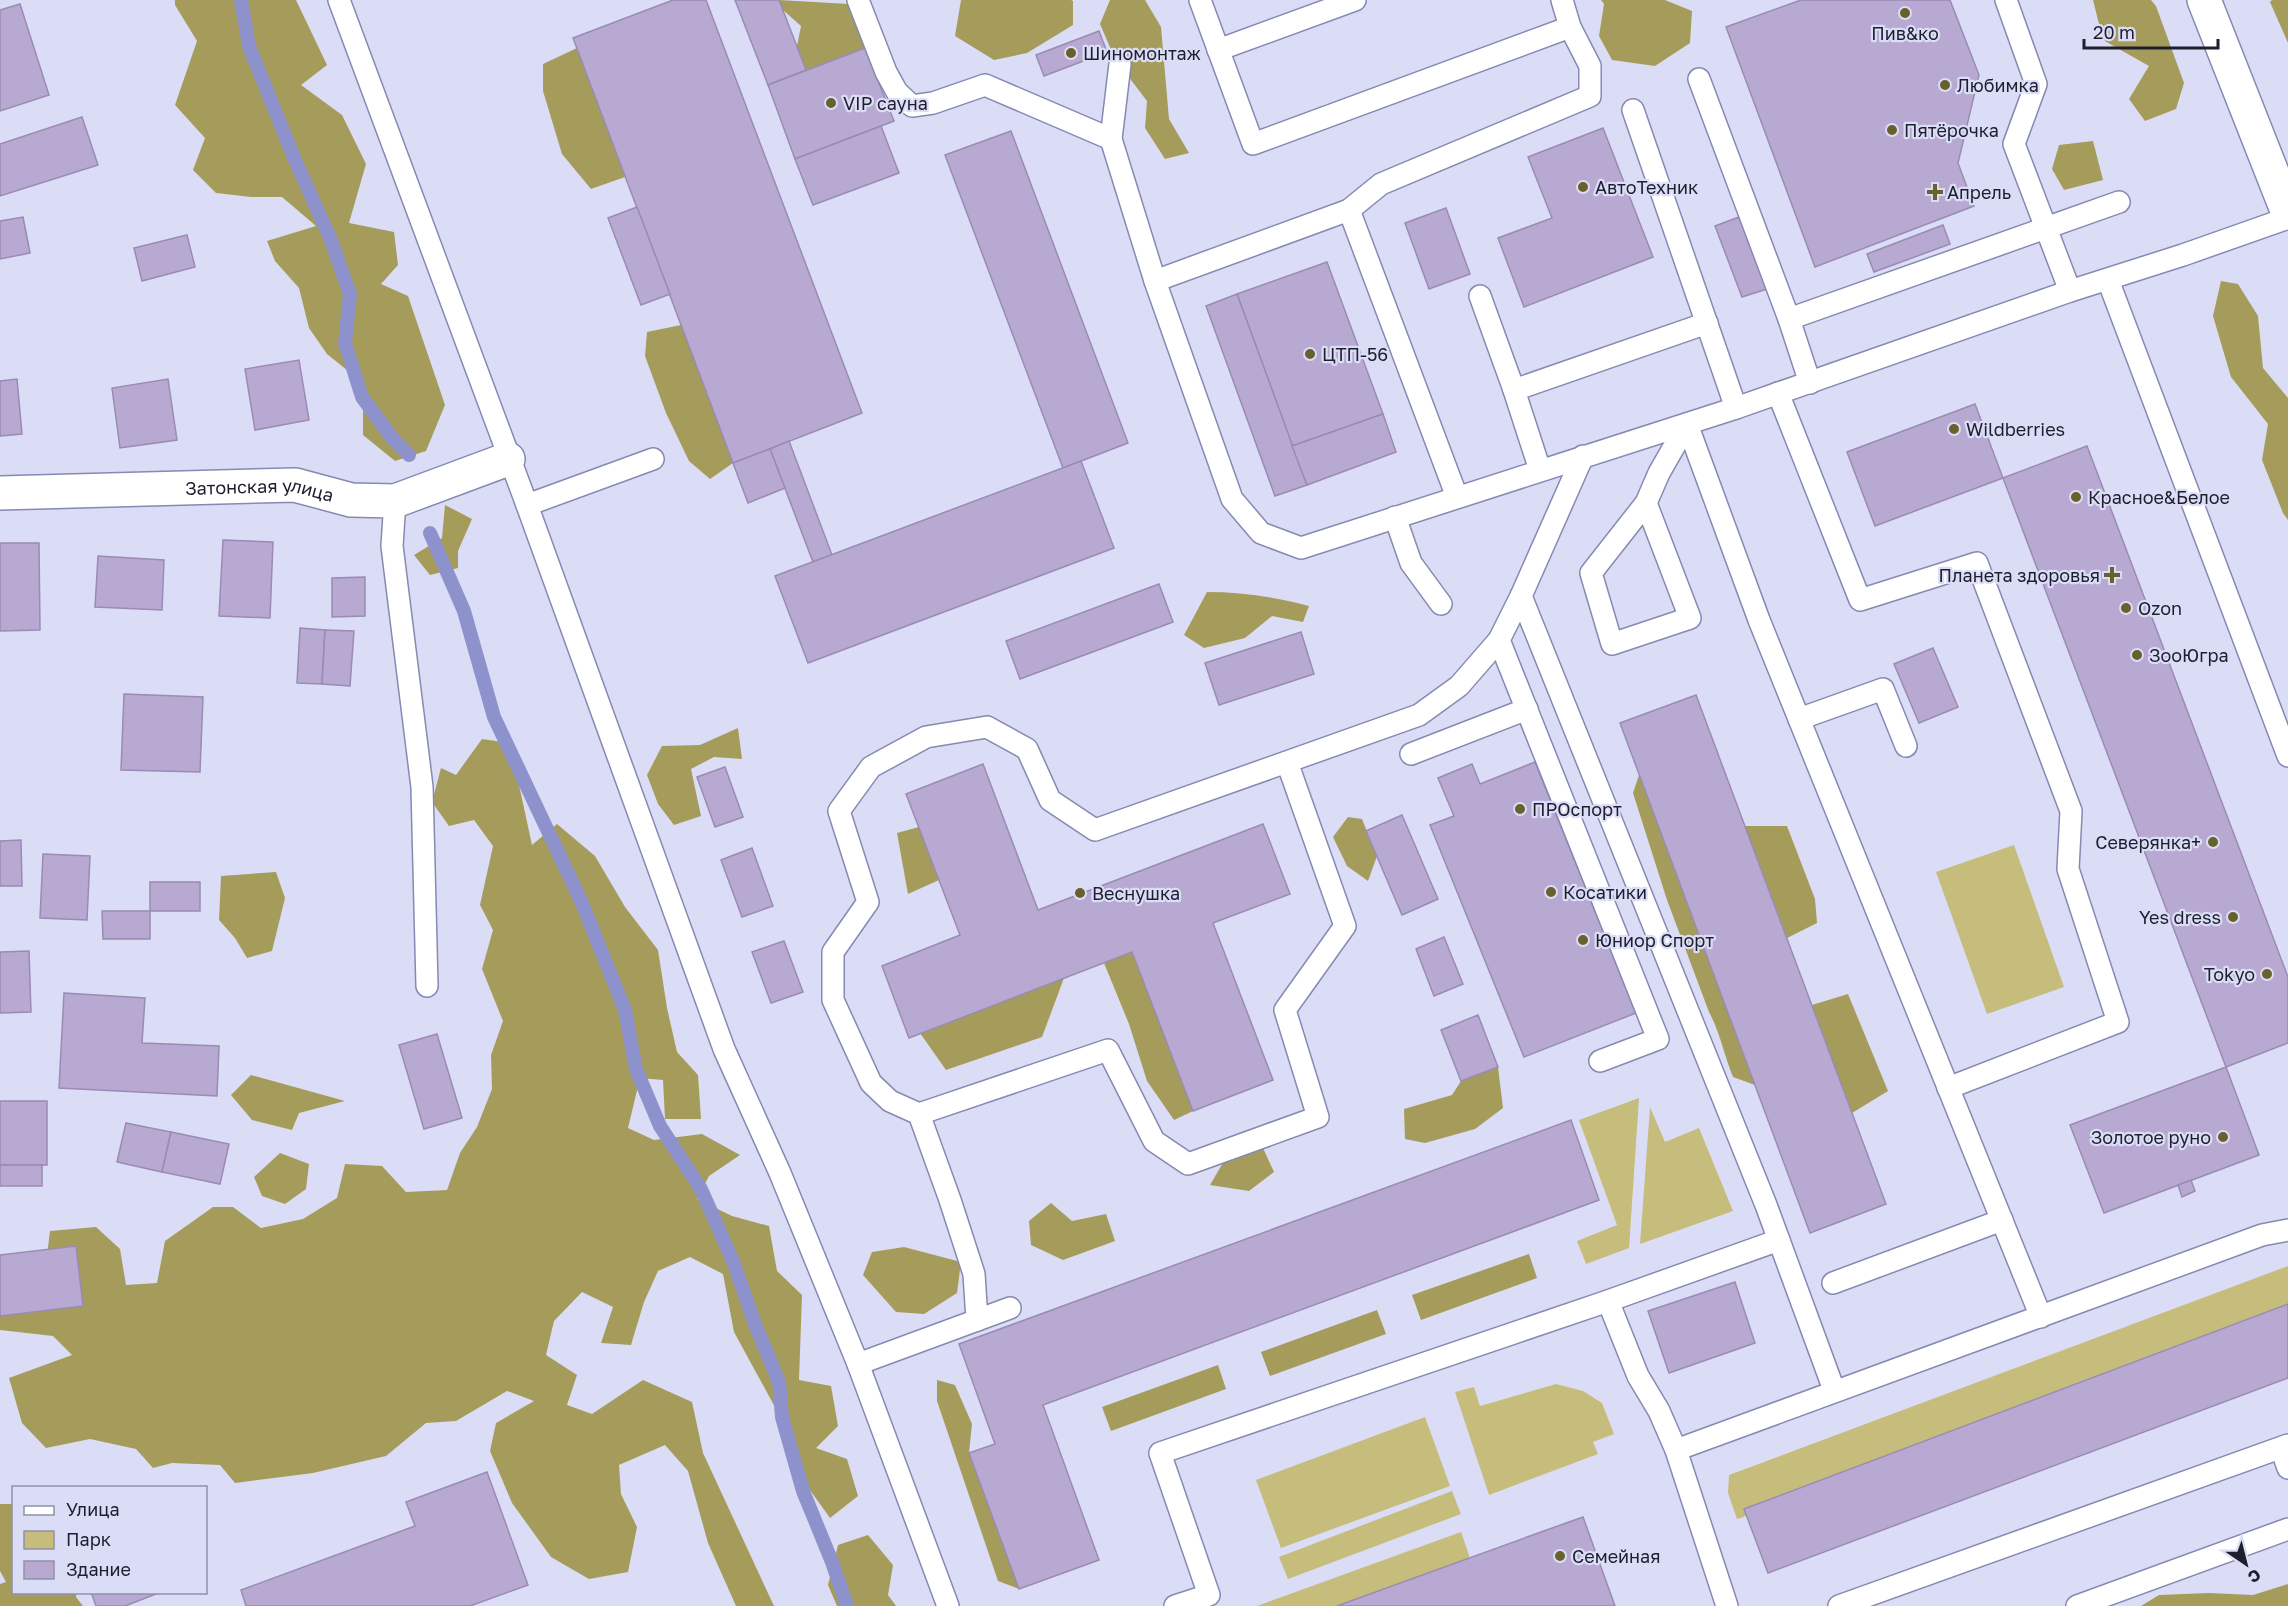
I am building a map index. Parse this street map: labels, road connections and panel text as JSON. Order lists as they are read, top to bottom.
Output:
{
  "streets": {
    "street": ["Затонская улица"]
  },
  "places": {
    "other": [
      "Пив&ко",
      "Шиномонтаж",
      "Любимка",
      "VIP сауна",
      "Пятёрочка",
      "АвтоТехник",
      "ЦТП-56",
      "Wildberries",
      "Красное&Белое",
      "Ozon",
      "ЗооЮгра",
      "ПРОспорт",
      "Северянка+",
      "Косатики",
      "Веснушка",
      "Yes dress",
      "Юниор Спорт",
      "Tokyo",
      "Золотое руно",
      "Семейная"
    ],
    "health": ["Апрель", "Планета здоровья"]
  },
  "legend": ["Улица", "Парк", "Здание"],
  "scale_bar": "20 m",
  "north": "bottom right"
}
